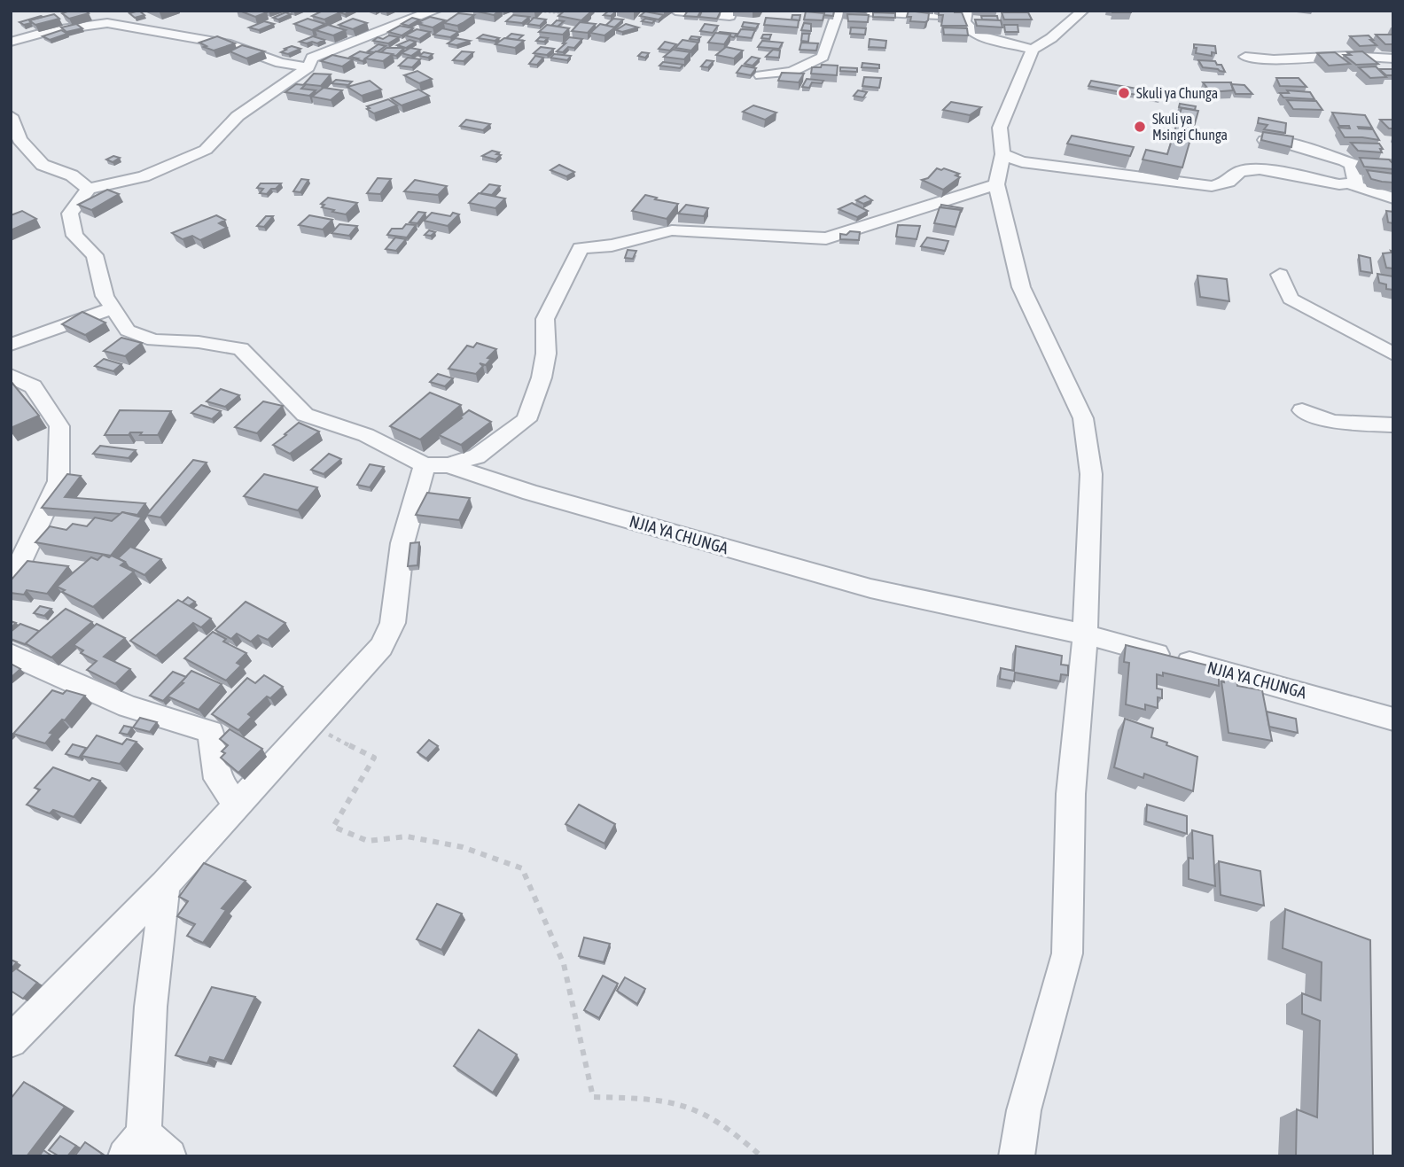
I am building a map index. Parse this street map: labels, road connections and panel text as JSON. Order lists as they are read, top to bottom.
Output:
{
  "streets": {
    "street": ["NJIA YA CHUNGA"]
  },
  "places": ["Skuli ya Chunga", "Skuli ya Msingi Chunga"]
}
